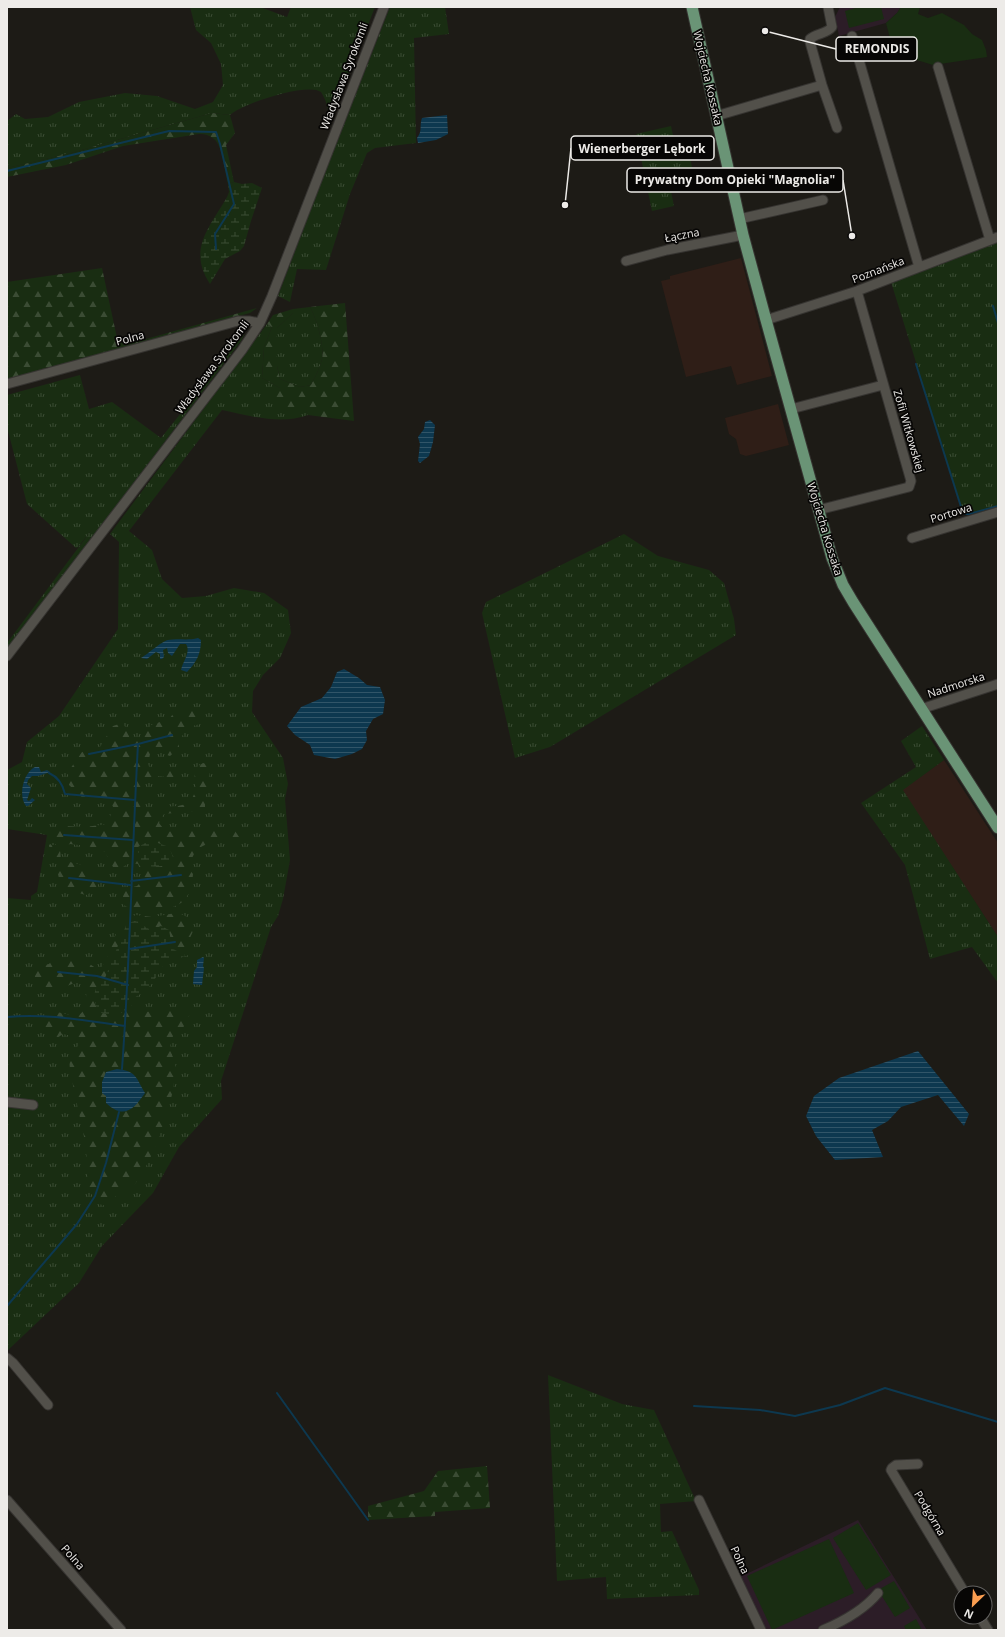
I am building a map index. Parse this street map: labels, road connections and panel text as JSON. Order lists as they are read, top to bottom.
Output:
{
  "streets": {
    "main road": ["Wojciecha Kossaka"],
    "street": [
      "Władysława Syrokomli",
      "Łączna",
      "Poznańska",
      "Polna",
      "Zofii Witkowskiej",
      "Portowa",
      "Nadmorska",
      "Podgórna"
    ]
  },
  "crossings": [
    ["Władysława Syrokomli", "Polna"],
    ["Wojciecha Kossaka", "Łączna"],
    ["Wojciecha Kossaka", "Poznańska"],
    ["Wojciecha Kossaka", "Zofii Witkowskiej"],
    ["Wojciecha Kossaka", "Nadmorska"],
    ["Poznańska", "Zofii Witkowskiej"]
  ],
  "places": ["REMONDIS", "Wienerberger Lębork", "Prywatny Dom Opieki \"Magnolia\""],
  "north": "bottom left"
}
